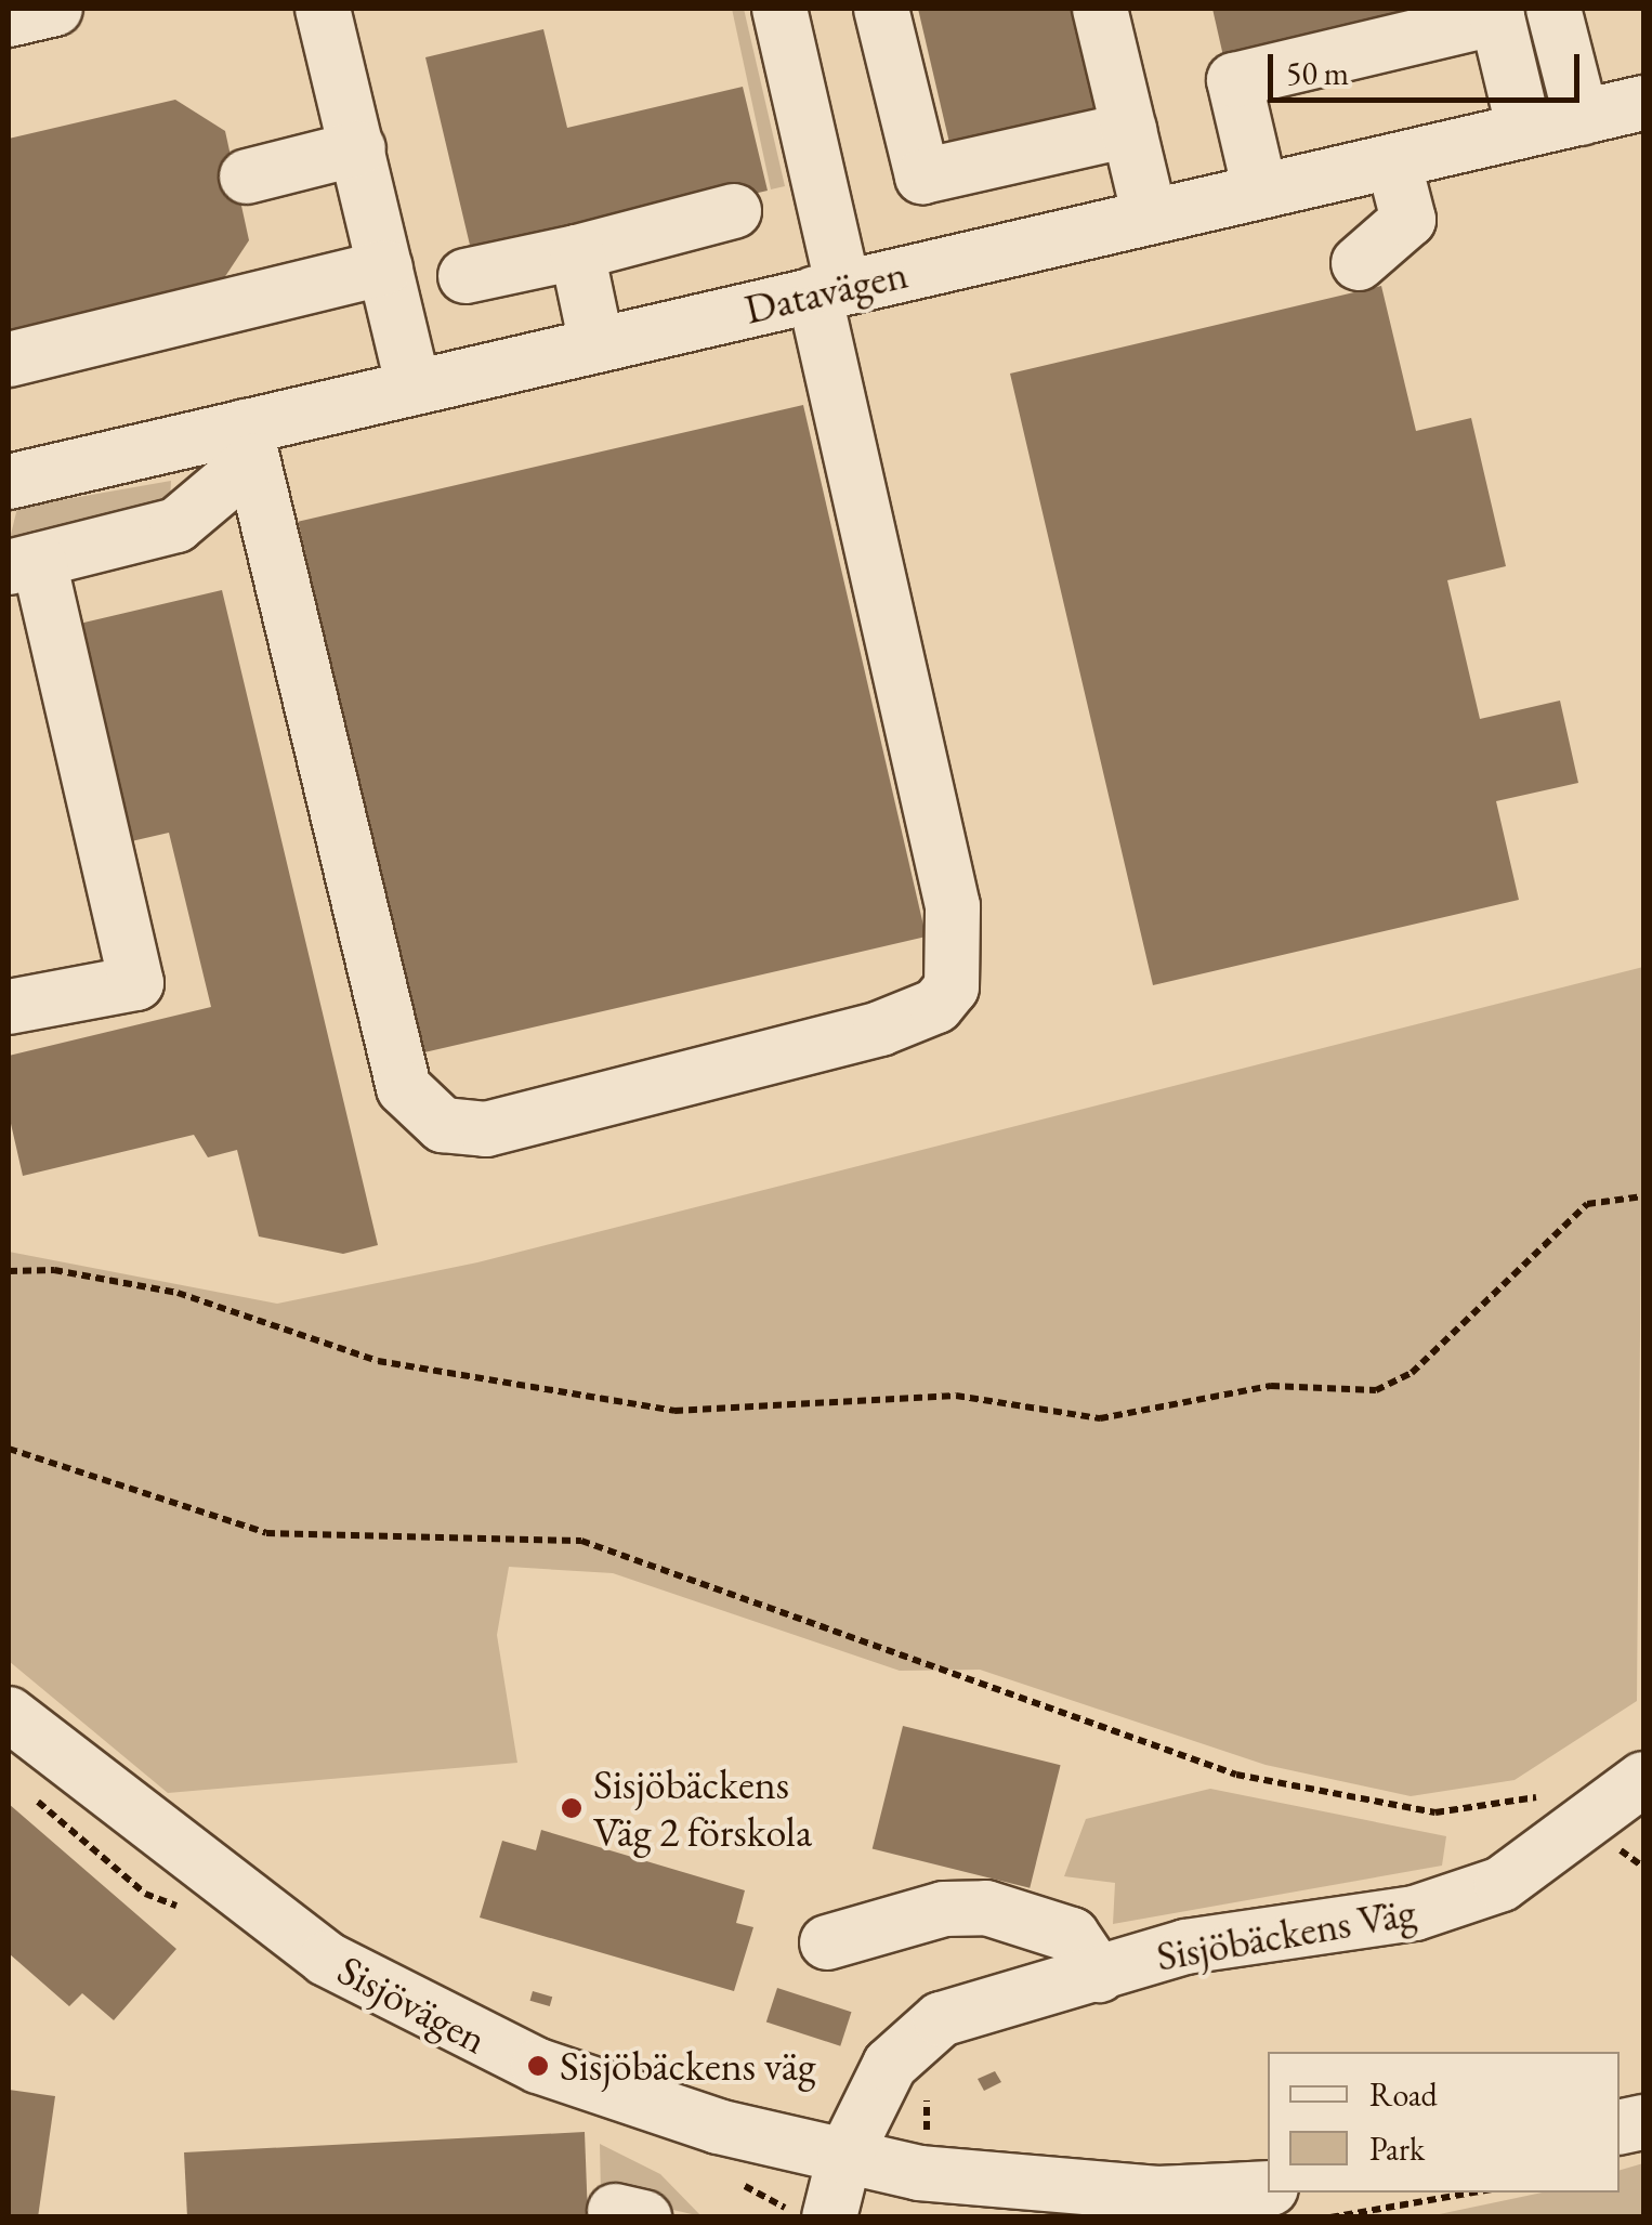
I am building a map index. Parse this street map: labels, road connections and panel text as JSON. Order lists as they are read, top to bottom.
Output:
{
  "streets": {
    "street": ["Datavägen", "Sisjöbäckens Väg", "Sisjövägen"]
  },
  "crossings": [
    ["Sisjöbäckens Väg", "Sisjövägen"]
  ],
  "places": ["Sisjöbäckens Väg 2 förskola", "Sisjöbäckens väg"],
  "legend": ["Road", "Park"],
  "scale_bar": "50 m"
}
